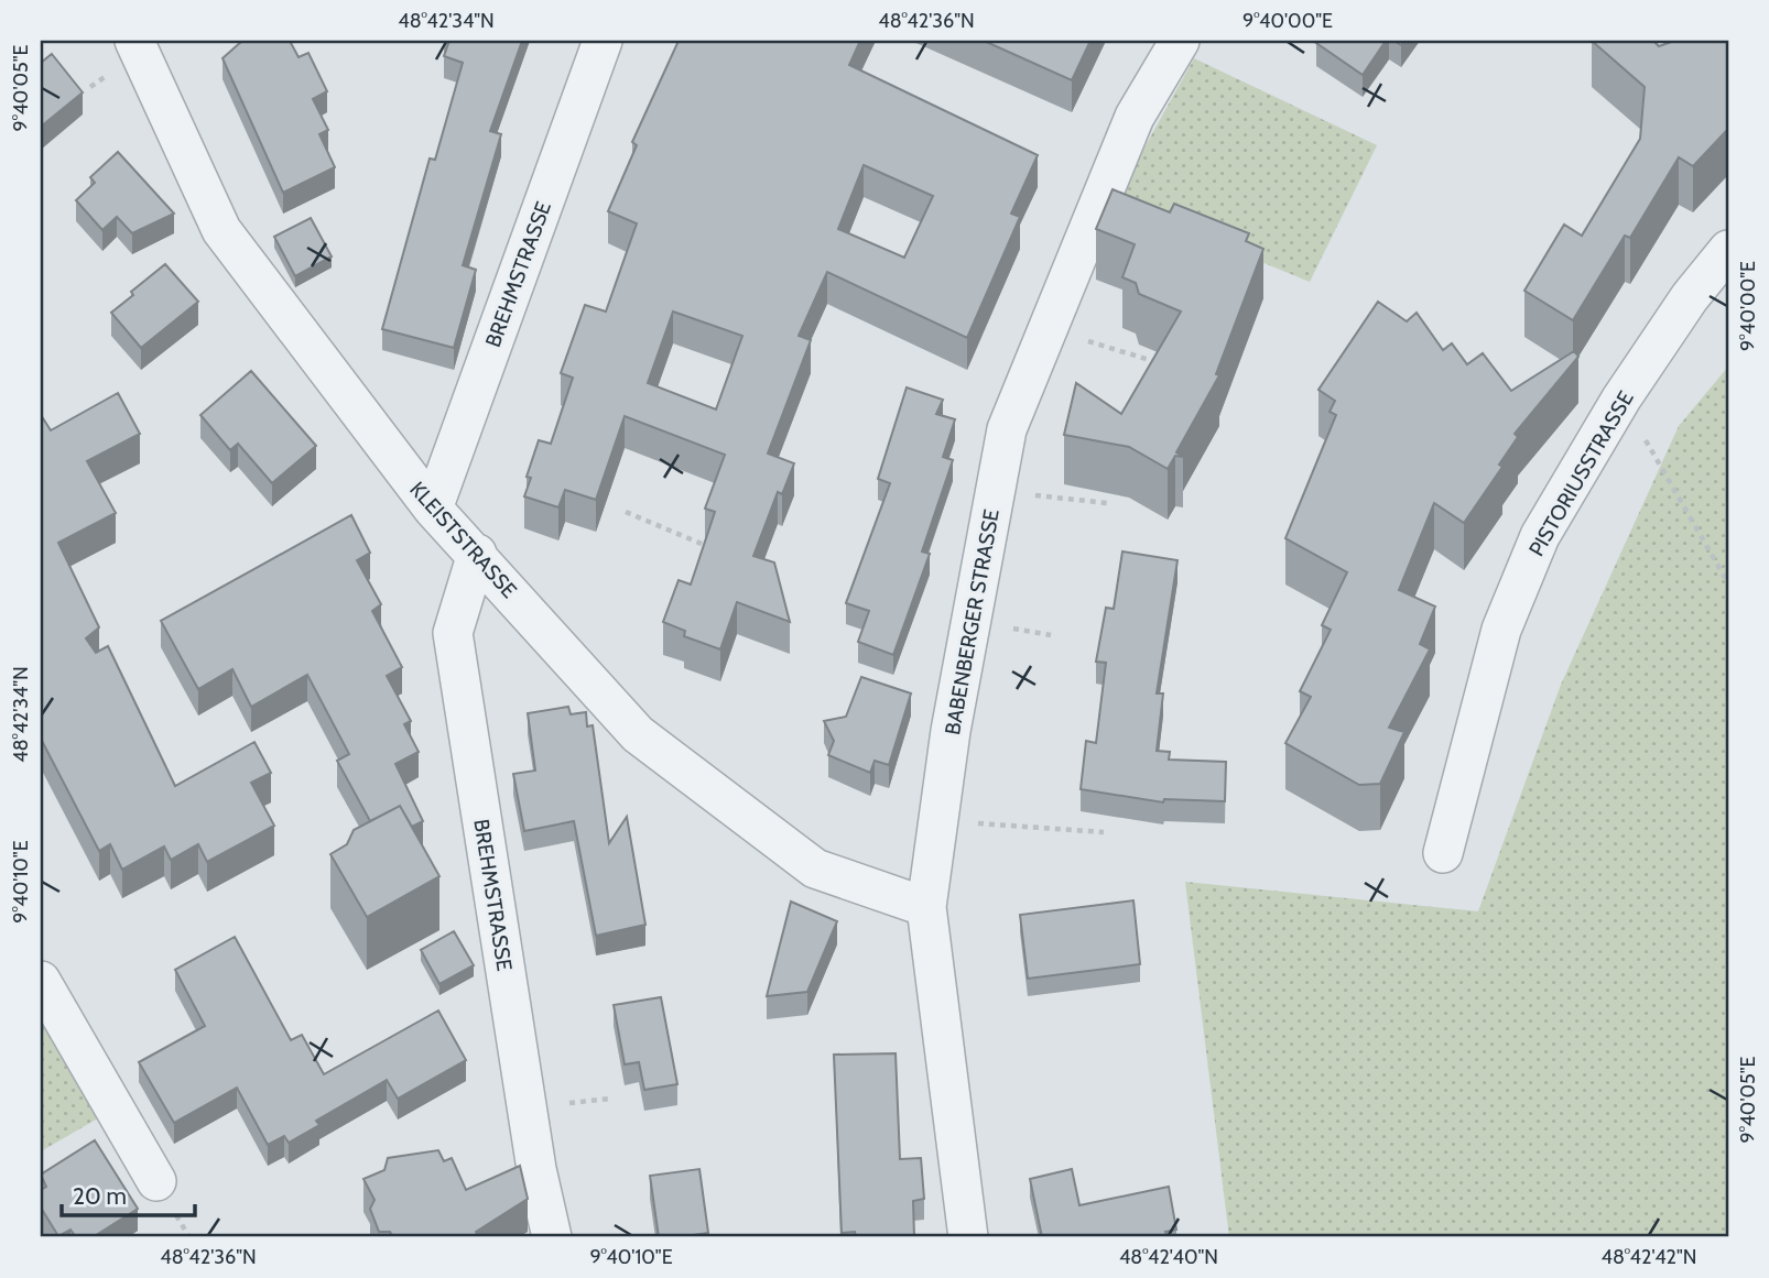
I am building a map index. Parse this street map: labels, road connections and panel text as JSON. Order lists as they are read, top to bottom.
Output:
{
  "streets": {
    "street": [
      "BREHMSTRASSE",
      "PISTORIUSSTRASSE",
      "KLEISTSTRASSE",
      "BABENBERGER STRASSE"
    ]
  },
  "crossings": [
    ["BREHMSTRASSE", "KLEISTSTRASSE"],
    ["KLEISTSTRASSE", "BABENBERGER STRASSE"]
  ],
  "scale_bar": "20 m",
  "coordinates": [
    "48°42'34\"N",
    "48°42'36\"N",
    "9°40'00\"E",
    "9°40'05\"E",
    "9°40'10\"E",
    "48°42'40\"N",
    "48°42'42\"N"
  ]
}
